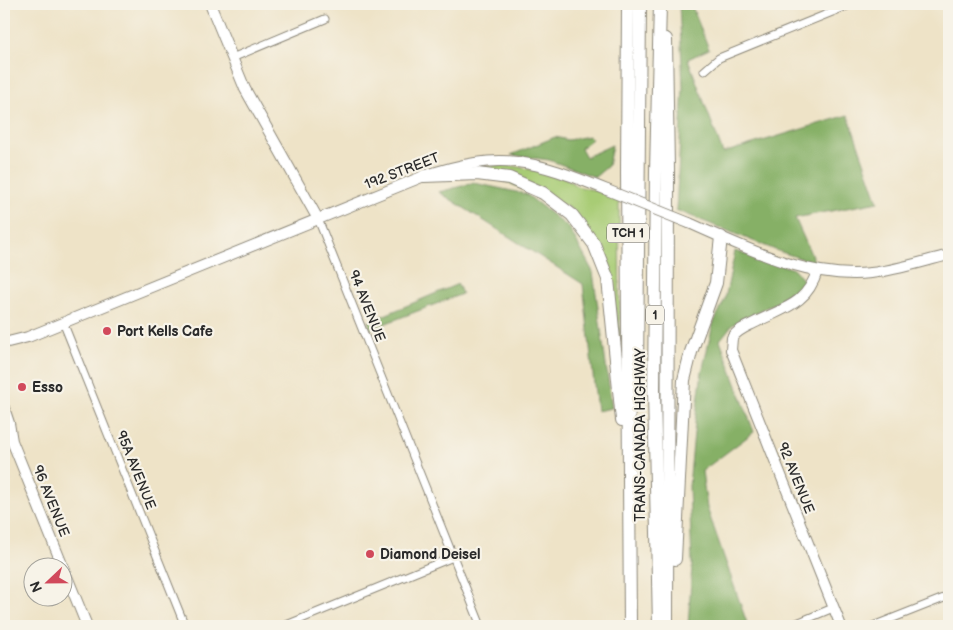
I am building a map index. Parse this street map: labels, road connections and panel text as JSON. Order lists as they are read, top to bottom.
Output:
{
  "streets": {
    "highway": ["TCH 1", "1", "TRANS-CANADA HIGHWAY"],
    "main road": [
      "192 STREET",
      "94 AVENUE",
      "92 AVENUE",
      "96 AVENUE"
    ],
    "street": ["95A AVENUE"]
  },
  "crossings": [
    ["192 STREET", "94 AVENUE"],
    ["192 STREET", "95A AVENUE"],
    ["192 STREET", "92 AVENUE"]
  ],
  "places": ["Port Kells Cafe", "Esso", "Diamond Deisel"],
  "north": "left"
}
